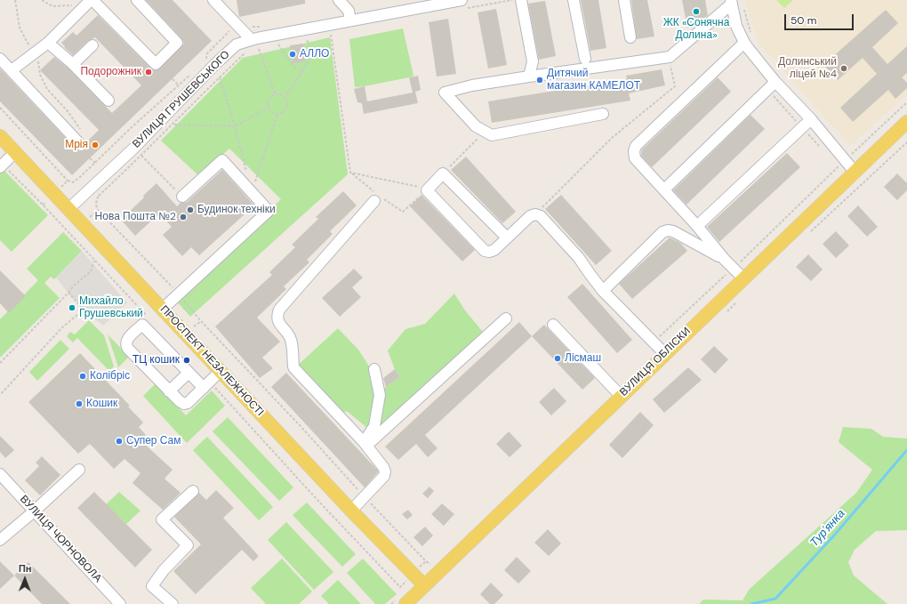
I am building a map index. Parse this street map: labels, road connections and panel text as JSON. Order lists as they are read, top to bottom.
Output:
{
  "streets": {
    "main road": ["ПРОСПЕКТ НЕЗАЛЕЖНОСТІ", "ВУЛИЦЯ ОБЛІСКИ"],
    "street": ["ВУЛИЦЯ ГРУШЕВСЬКОГО", "ВУЛИЦЯ ЧОРНОВОЛА"]
  },
  "crossings": [
    ["ВУЛИЦЯ ГРУШЕВСЬКОГО", "ПРОСПЕКТ НЕЗАЛЕЖНОСТІ"],
    ["ПРОСПЕКТ НЕЗАЛЕЖНОСТІ", "ВУЛИЦЯ ОБЛІСКИ"]
  ],
  "water": ["Тур'янка"],
  "places": [
    "ЖК «Сонячна Долина»",
    "АЛЛО",
    "Долинський ліцей №4",
    "Подорожник",
    "Дитячий магазин КАМЕЛОТ",
    "Мрія",
    "Будинок техніки",
    "Нова Пошта №2",
    "Михайло Грушевський",
    "Лісмаш",
    "ТЦ кошик",
    "Колібріс",
    "Кошик",
    "Супер Сам"
  ],
  "scale_bar": "50 m",
  "north": "top"
}
